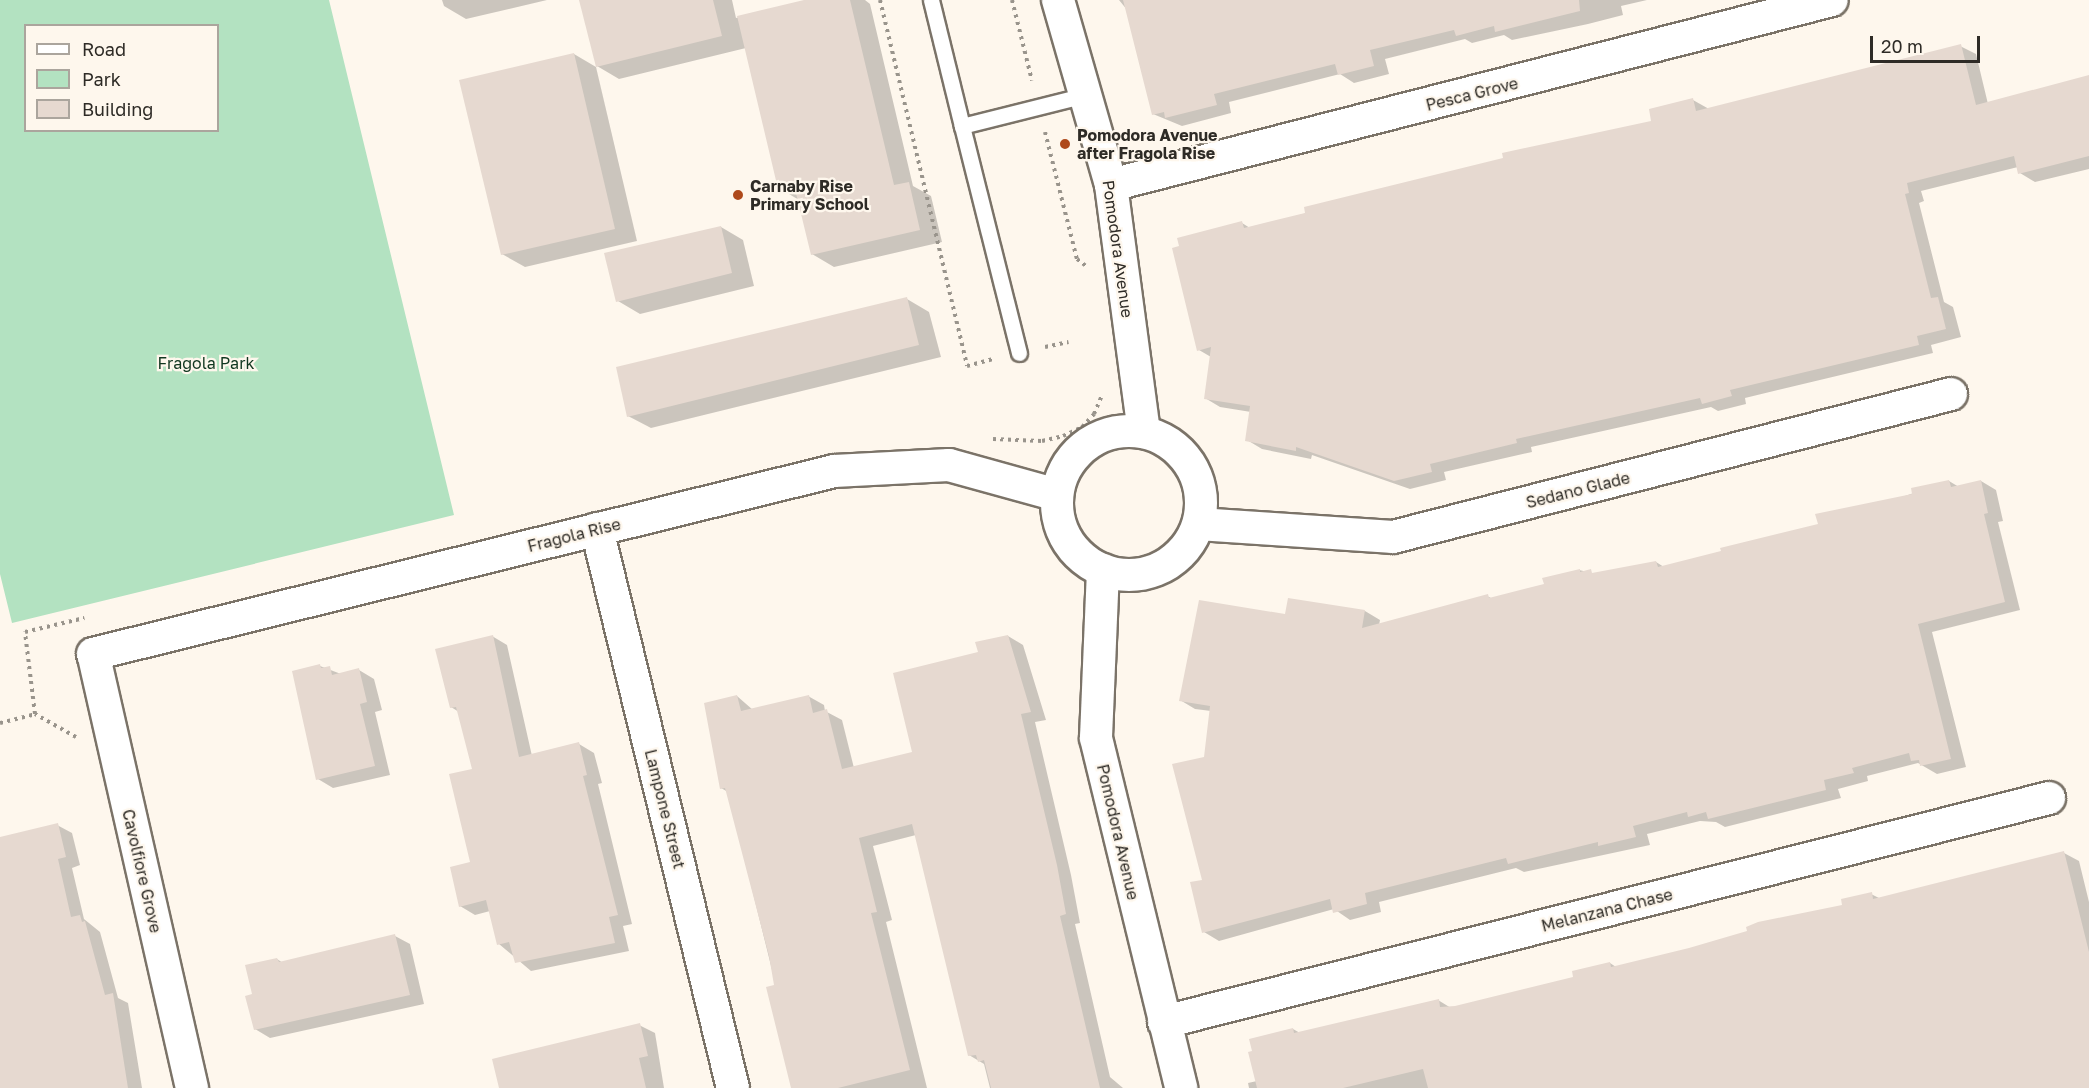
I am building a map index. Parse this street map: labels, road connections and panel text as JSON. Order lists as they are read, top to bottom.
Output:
{
  "streets": {
    "street": [
      "Pesca Grove",
      "Pomodora Avenue",
      "Sedano Glade",
      "Fragola Rise",
      "Lampone Street",
      "Cavolfiore Grove",
      "Melanzana Chase"
    ]
  },
  "crossings": [
    ["Pesca Grove", "Pomodora Avenue"],
    ["Pomodora Avenue", "Sedano Glade"],
    ["Pomodora Avenue", "Fragola Rise"],
    ["Pomodora Avenue", "Melanzana Chase"],
    ["Sedano Glade", "Fragola Rise"],
    ["Fragola Rise", "Lampone Street"],
    ["Fragola Rise", "Cavolfiore Grove"]
  ],
  "parks": ["Fragola Park"],
  "places": ["Pomodora Avenue after Fragola Rise", "Carnaby Rise Primary School"],
  "legend": ["Road", "Park", "Building"],
  "scale_bar": "20 m"
}
